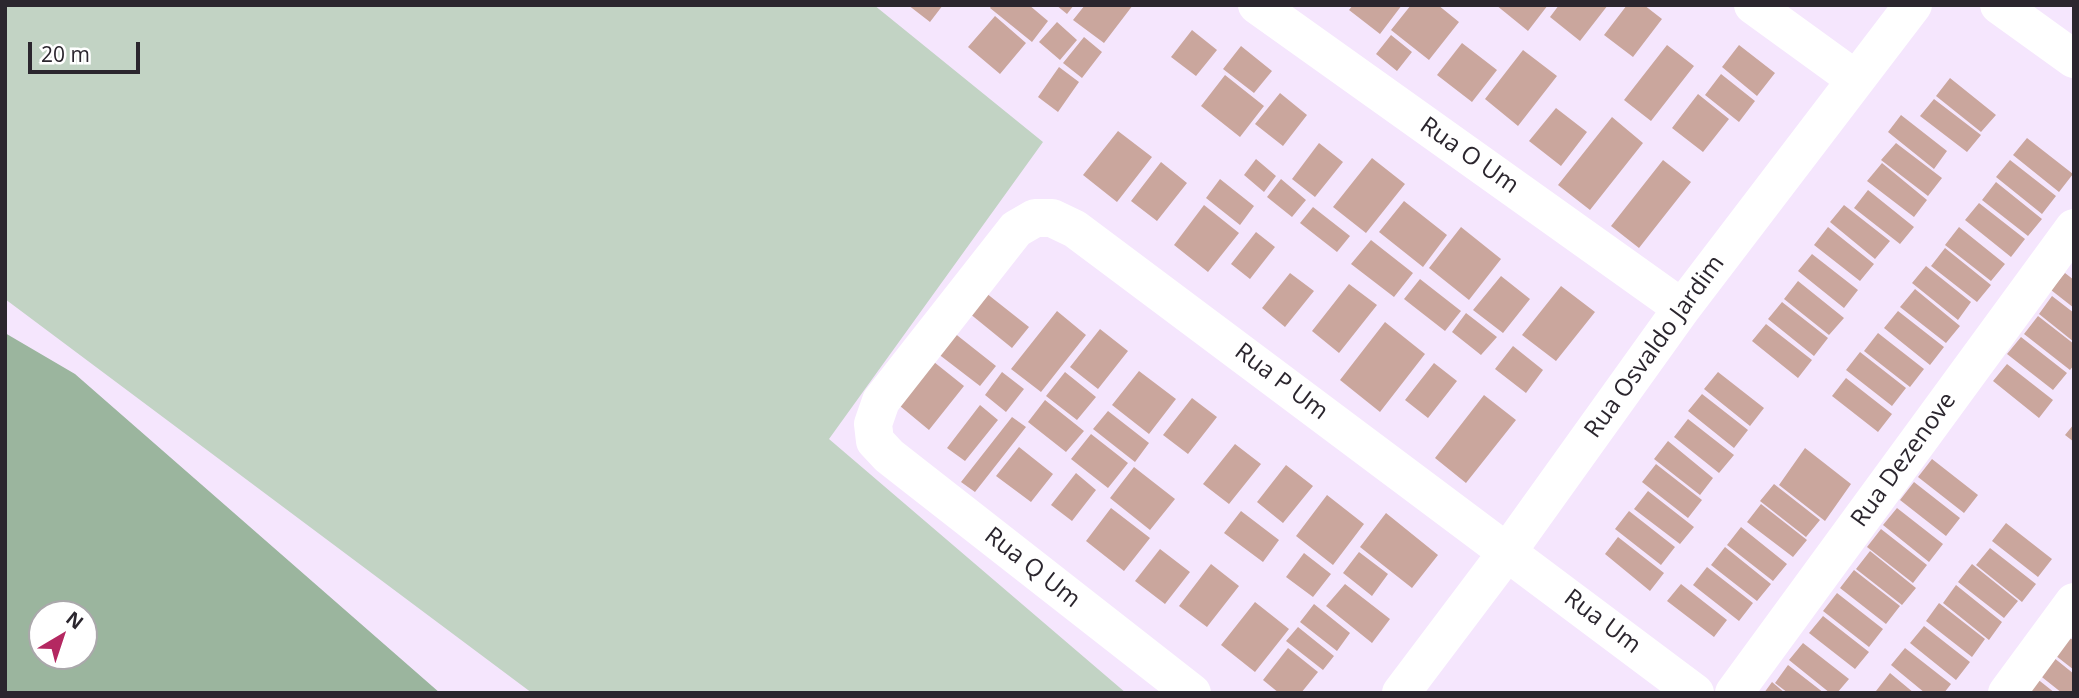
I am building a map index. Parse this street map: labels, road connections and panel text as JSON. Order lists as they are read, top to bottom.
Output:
{
  "streets": {
    "street": [
      "Rua O Um",
      "Rua Osvaldo Jardim",
      "Rua P Um",
      "Rua Dezenove",
      "Rua Q Um",
      "Rua Um"
    ]
  },
  "crossings": [
    ["Rua O Um", "Rua Osvaldo Jardim"],
    ["Rua Osvaldo Jardim", "Rua P Um"],
    ["Rua Osvaldo Jardim", "Rua Um"],
    ["Rua P Um", "Rua Q Um"],
    ["Rua P Um", "Rua Um"]
  ],
  "scale_bar": "20 m",
  "north": "top right"
}
